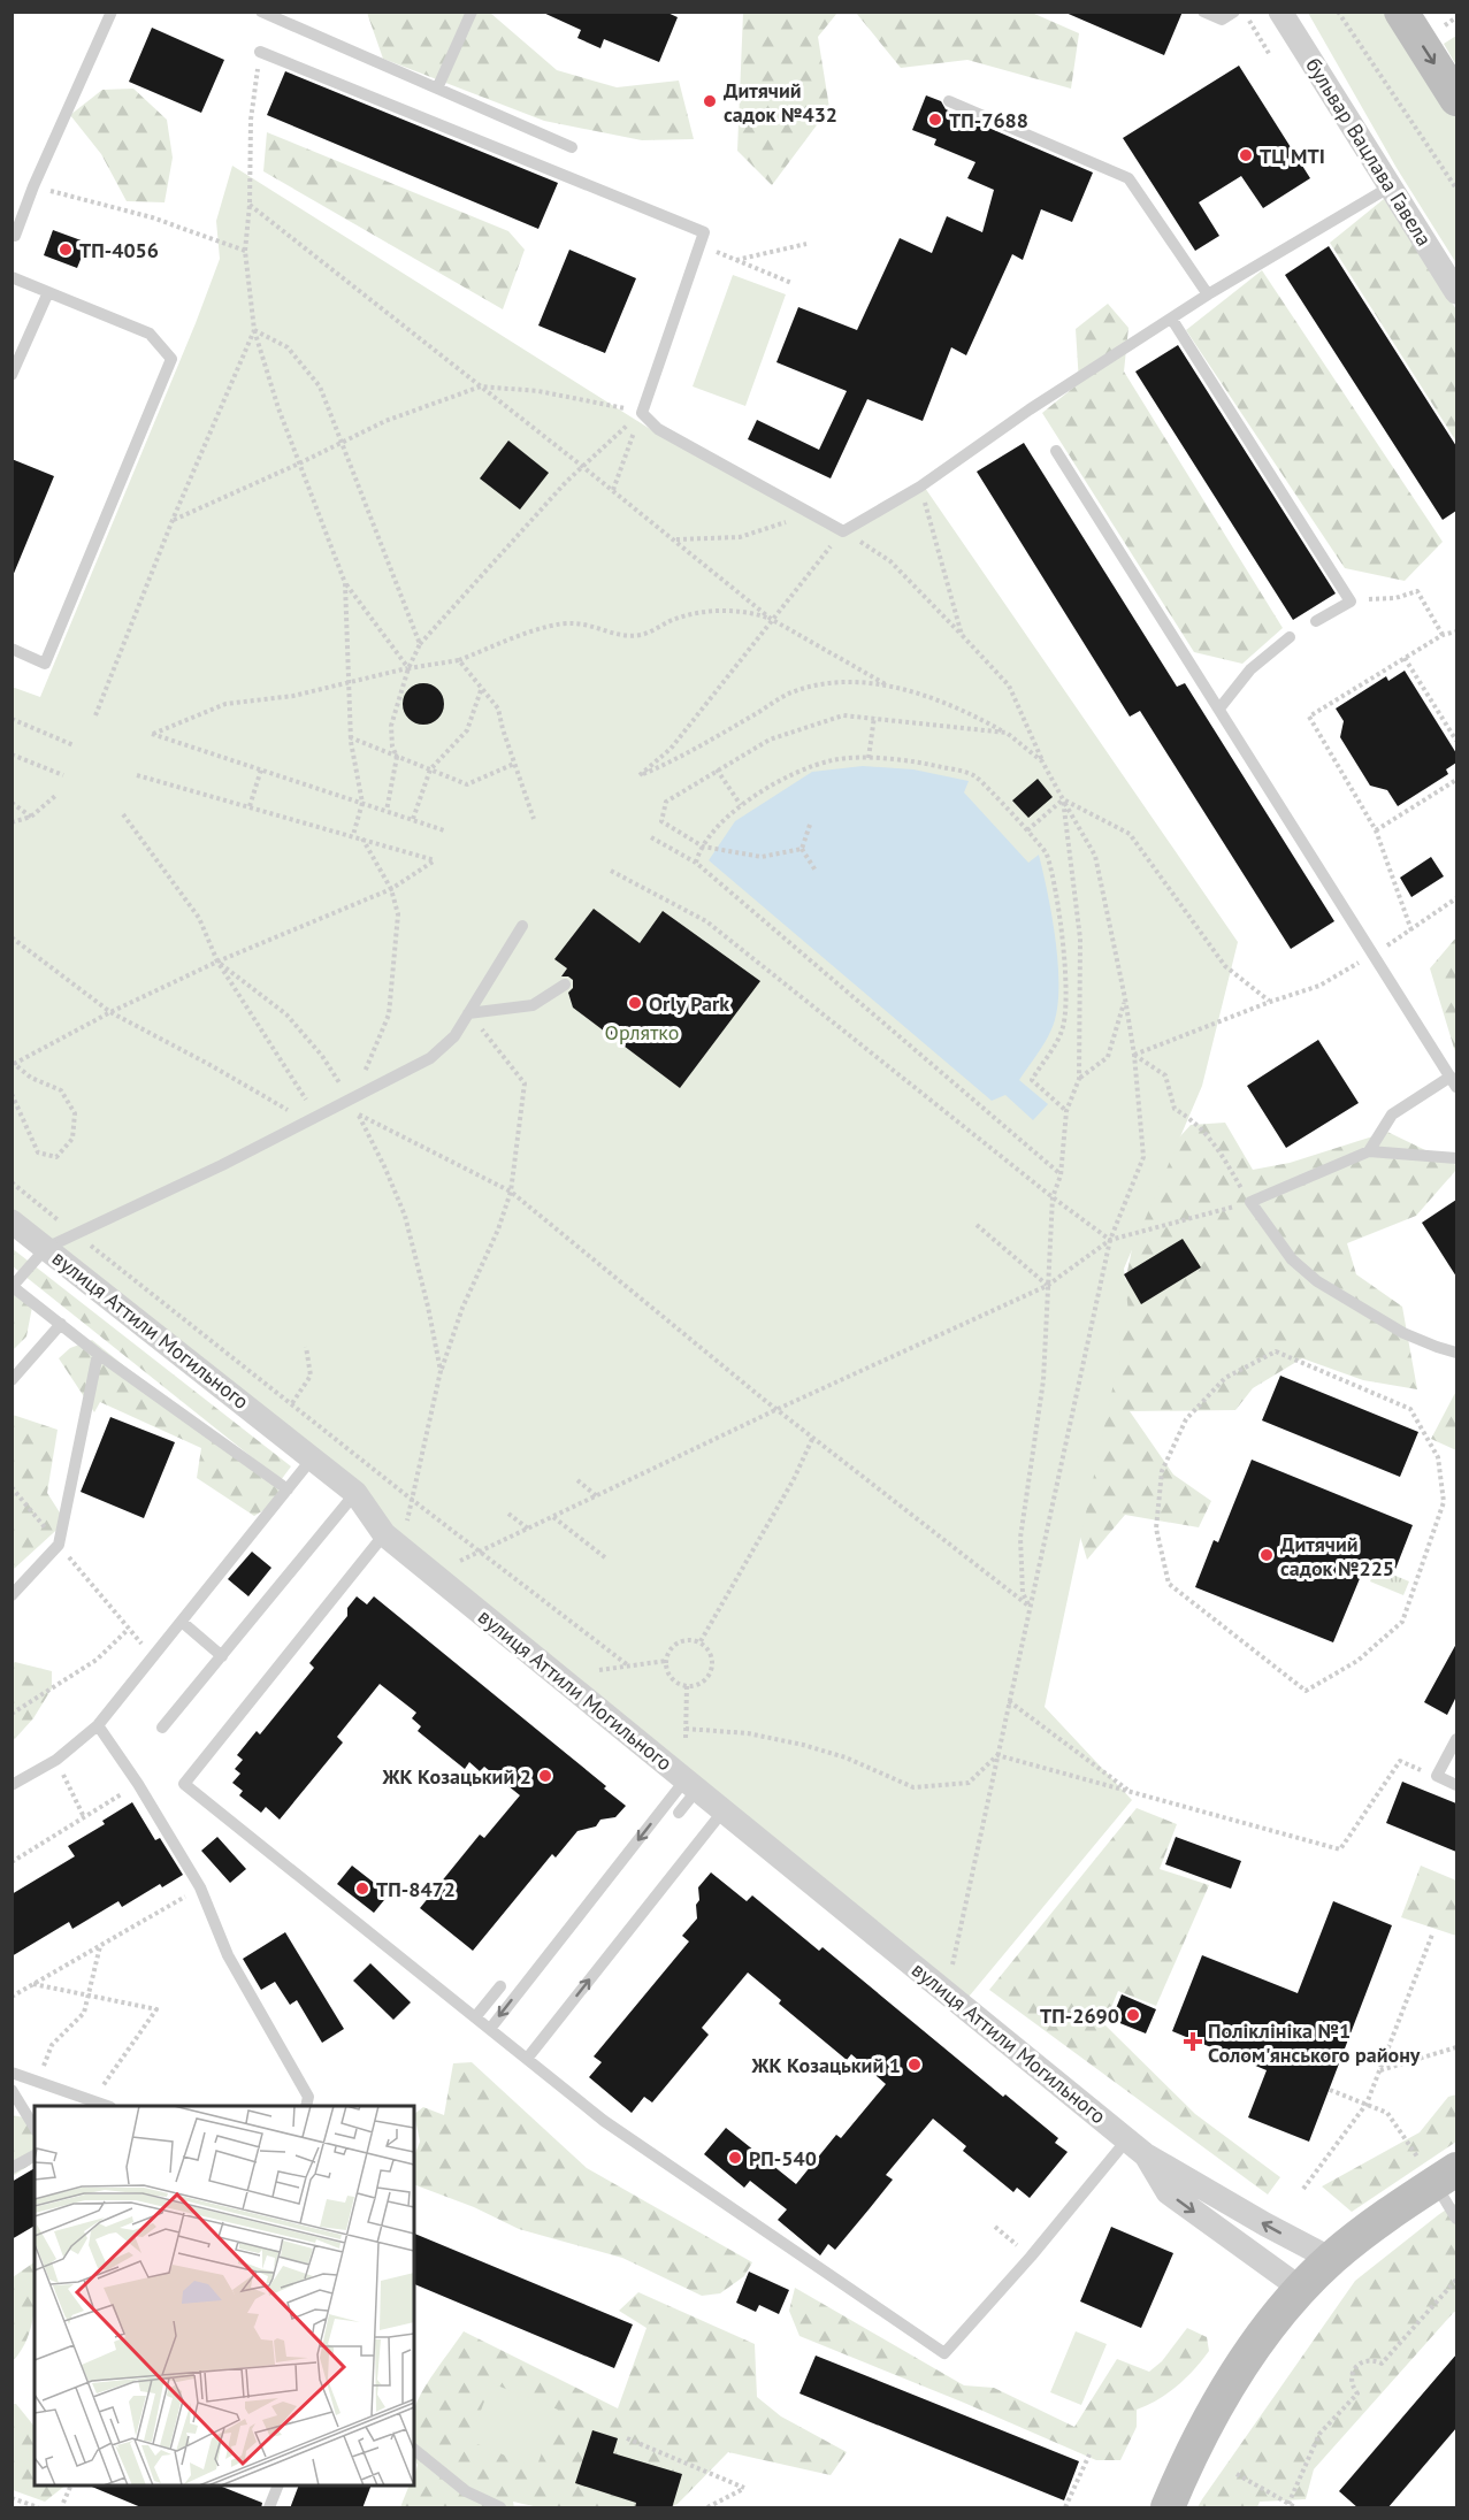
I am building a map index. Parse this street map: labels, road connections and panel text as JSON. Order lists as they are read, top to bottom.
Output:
{
  "streets": {
    "street": ["бульвар Вацлава Гавела", "вулиця Аттили Могильного"]
  },
  "parks": ["Орлятко"],
  "places": {
    "other": [
      "Дитячий садок №432",
      "ТП-7688",
      "ТЦ MTI",
      "ТП-4056",
      "Orly Park",
      "Дитячий садок №225",
      "ЖК Козацький 2",
      "ТП-8472",
      "ТП-2690",
      "ЖК Козацький 1",
      "РП-540"
    ],
    "health": ["Поліклініка №1 Солом'янського району"]
  }
}
